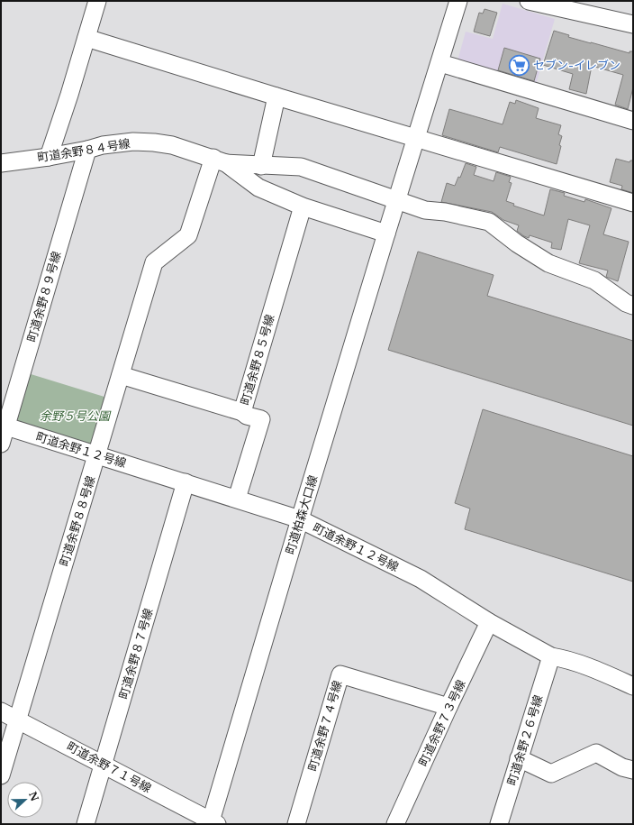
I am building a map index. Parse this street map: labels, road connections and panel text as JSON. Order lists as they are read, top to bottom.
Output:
{
  "streets": {
    "street": [
      "町道余野８４号線",
      "町道余野８９号線",
      "町道余野８５号線",
      "町道余野１２号線",
      "町道柏森大口線",
      "町道余野８８号線",
      "町道余野８７号線",
      "町道余野７３号線",
      "町道余野７４号線",
      "町道余野２６号線",
      "町道余野７１号線"
    ]
  },
  "crossings": [
    ["町道余野８４号線", "町道余野８９号線"],
    ["町道余野８４号線", "町道余野８５号線"],
    ["町道余野８４号線", "町道柏森大口線"],
    ["町道余野８４号線", "町道余野８８号線"],
    ["町道余野８９号線", "町道余野１２号線"],
    ["町道余野８５号線", "町道余野８８号線"],
    ["町道余野１２号線", "町道柏森大口線"],
    ["町道余野１２号線", "町道余野８８号線"],
    ["町道余野１２号線", "町道余野８７号線"],
    ["町道余野１２号線", "町道余野７３号線"],
    ["町道余野１２号線", "町道余野２６号線"],
    ["町道柏森大口線", "町道余野７１号線"],
    ["町道余野８８号線", "町道余野７１号線"],
    ["町道余野８７号線", "町道余野７１号線"],
    ["町道余野７３号線", "町道余野７４号線"]
  ],
  "parks": ["余野５号公園"],
  "places": {
    "supermarket": ["セブン-イレブン"]
  },
  "north": "right"
}
